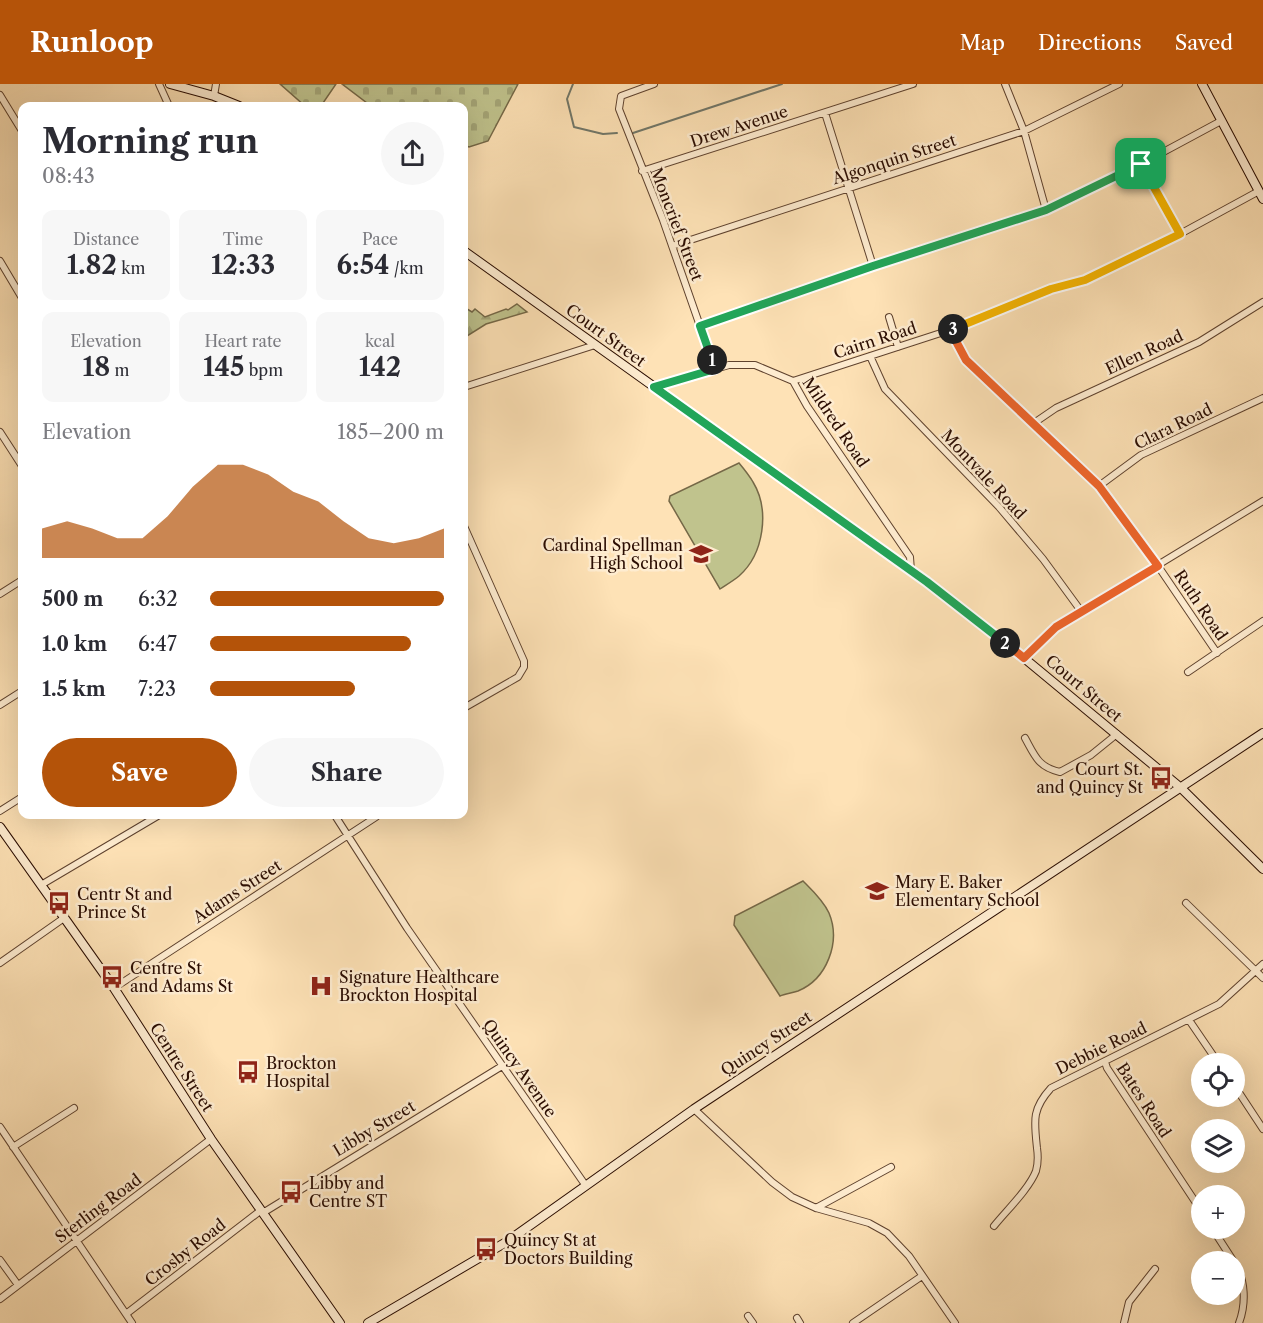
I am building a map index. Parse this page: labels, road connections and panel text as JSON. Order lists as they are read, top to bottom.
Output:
{
  "streets": {
    "main road": ["Court Street", "Quincy Street", "Centre Street"],
    "street": [
      "Drew Avenue",
      "Algonquin Street",
      "Moncrief Street",
      "Cairn Road",
      "Ellen Road",
      "Mildred Road",
      "Clara Road",
      "Montvale Road",
      "Ruth Road",
      "Adams Street",
      "Debbie Road",
      "Quincy Avenue",
      "Bates Road",
      "Libby Street",
      "Sterling Road",
      "Crosby Road"
    ]
  },
  "crossings": [
    ["Drew Avenue", "Moncrief Street"],
    ["Algonquin Street", "Moncrief Street"],
    ["Moncrief Street", "Mildred Road"],
    ["Court Street", "Mildred Road"],
    ["Court Street", "Quincy Street"],
    ["Cairn Road", "Mildred Road"],
    ["Cairn Road", "Montvale Road"],
    ["Cairn Road", "Ruth Road"],
    ["Ellen Road", "Ruth Road"],
    ["Clara Road", "Ruth Road"],
    ["Adams Street", "Centre Street"],
    ["Adams Street", "Quincy Avenue"],
    ["Quincy Street", "Quincy Avenue"],
    ["Debbie Road", "Bates Road"],
    ["Centre Street", "Libby Street"],
    ["Centre Street", "Sterling Road"],
    ["Centre Street", "Crosby Road"],
    ["Quincy Avenue", "Libby Street"],
    ["Libby Street", "Crosby Road"]
  ],
  "places": {
    "school or university": ["Cardinal Spellman High School", "Mary E. Baker Elementary School"],
    "bus stop": [
      "Court St. and Quincy St",
      "Centr St and Prince St",
      "Centre St and Adams St",
      "Brockton Hospital",
      "Libby and Centre ST",
      "Quincy St at Doctors Building"
    ],
    "hospital": ["Signature Healthcare Brockton Hospital"]
  },
  "page": {
    "header": "Runloop",
    "nav": ["Map", "Directions", "Saved"],
    "heading": ["Morning run", "08:43"],
    "stats": [
      ["Distance", "1.82 km"],
      ["Time", "12:33"],
      ["Pace", "6:54 /km"],
      ["Elevation", "18 m"],
      ["Heart rate", "145 bpm"],
      ["kcal", "142"]
    ],
    "pins": ["3", "1", "2"],
    "chart": ["Elevation", "185–200 m"],
    "list": [
      {
        "name": "500 m",
        "note": "6:32"
      },
      {
        "name": "1.0 km",
        "note": "6:47"
      },
      {
        "name": "1.5 km",
        "note": "7:23"
      }
    ],
    "buttons": ["Save", "Share"],
    "map_buttons": ["+", "−"]
  }
}
